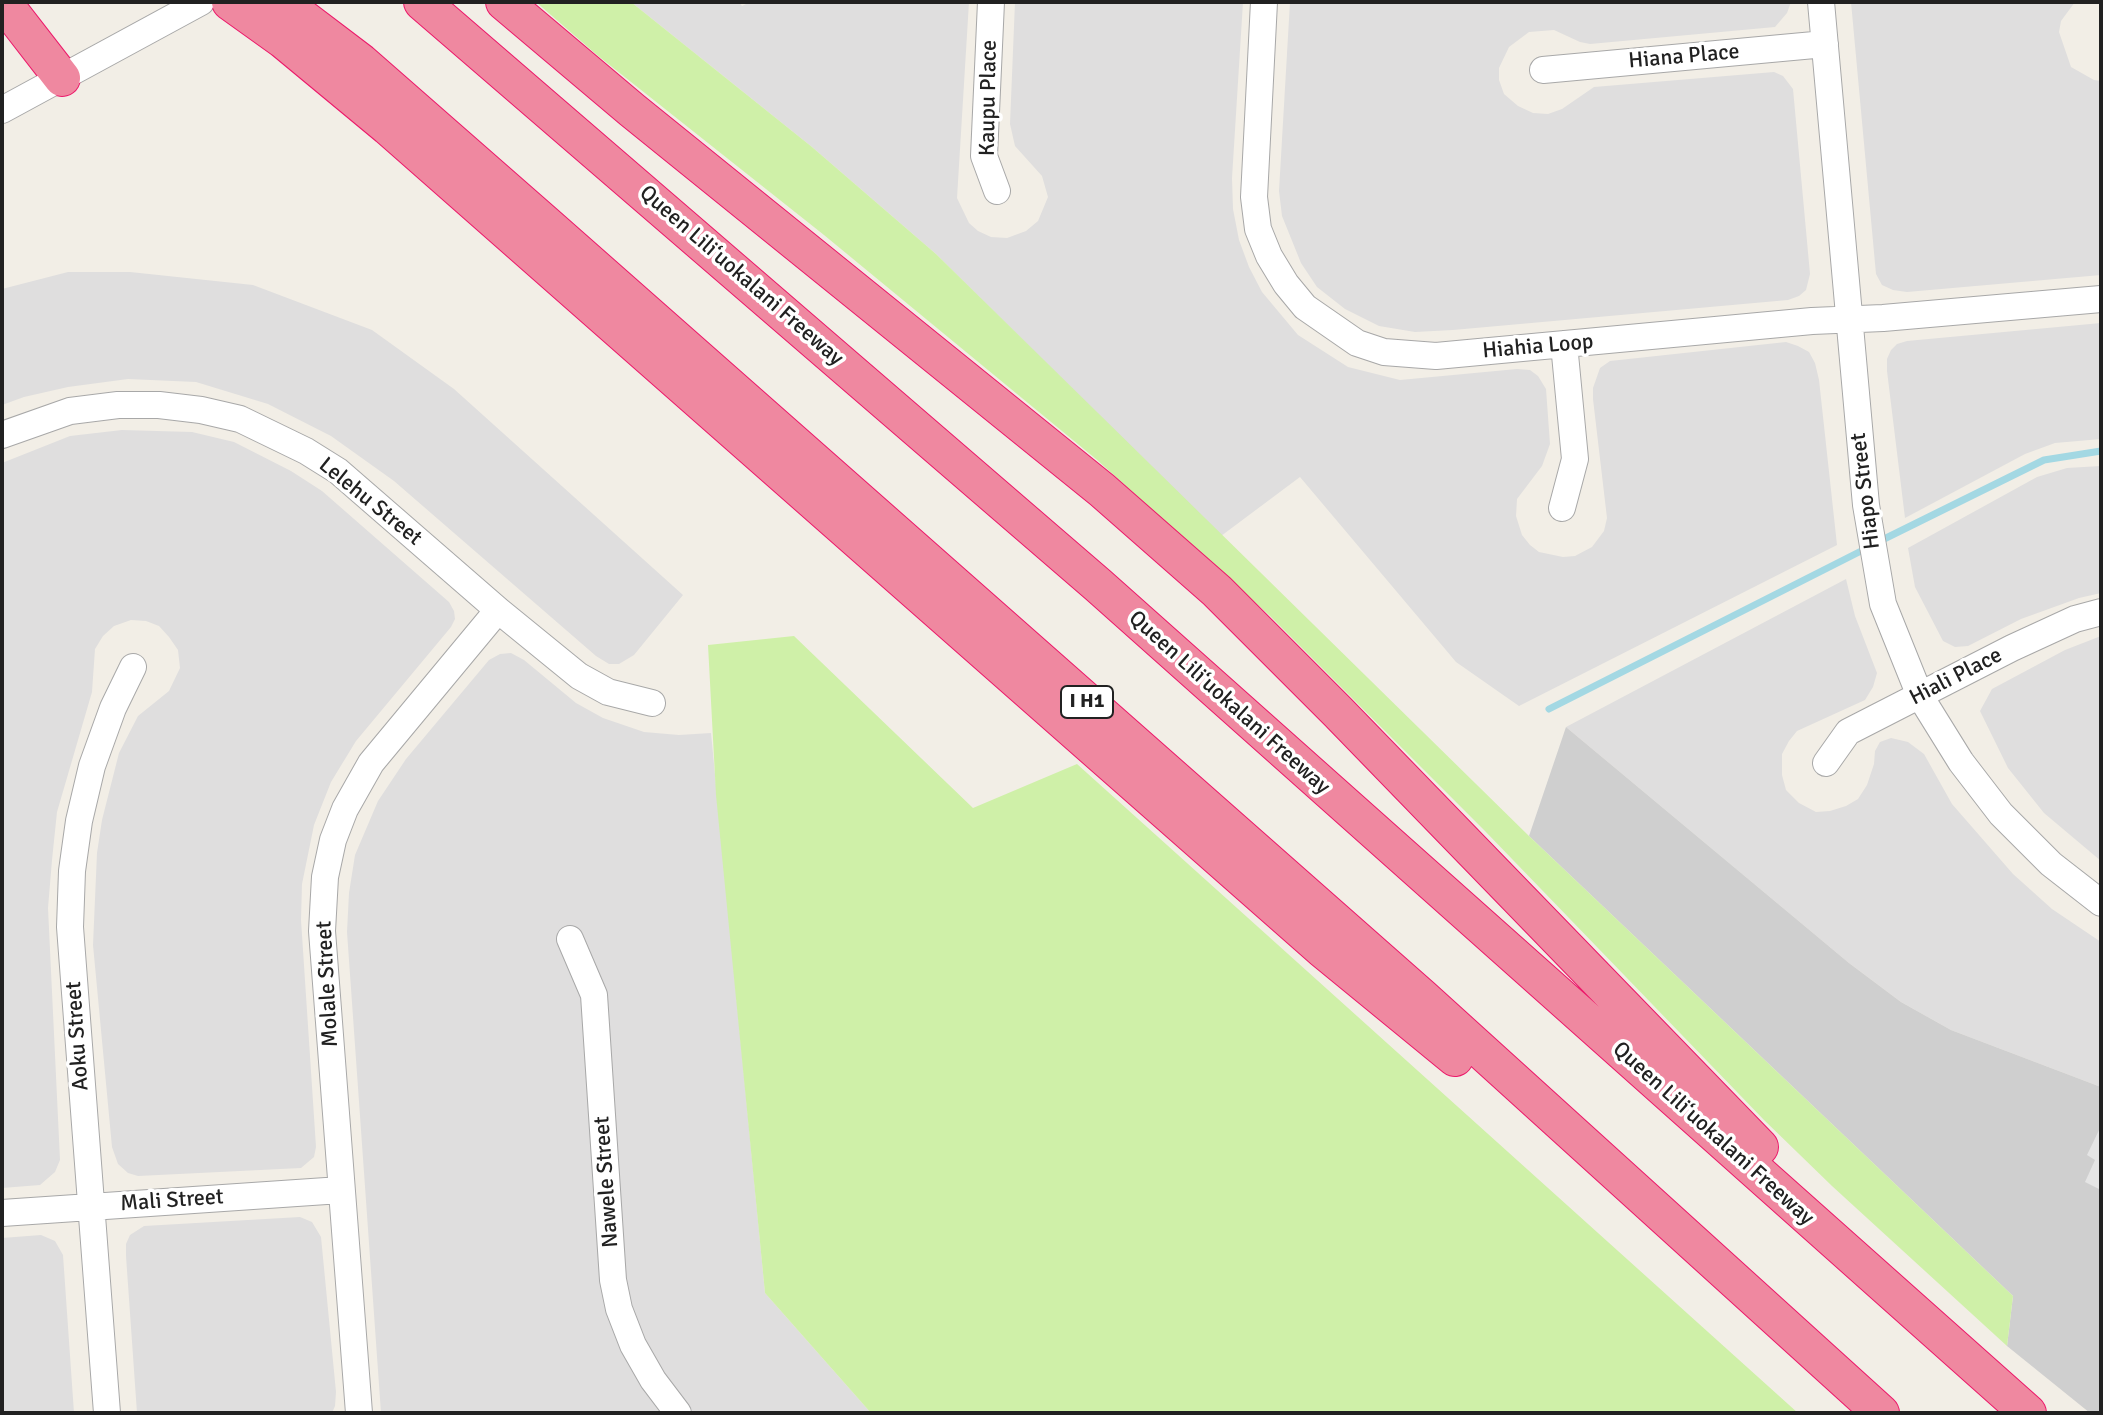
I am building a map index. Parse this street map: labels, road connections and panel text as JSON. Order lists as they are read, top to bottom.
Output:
{
  "streets": {
    "highway": ["Queen Liliʻuokalani Freeway", "I H1"],
    "street": [
      "Hiana Place",
      "Kaupu Place",
      "Hiahia Loop",
      "Hiapo Street",
      "Lelehu Street",
      "Hiali Place",
      "Molale Street",
      "Aoku Street",
      "Nawele Street",
      "Mali Street"
    ]
  },
  "crossings": [
    ["Hiana Place", "Hiapo Street"],
    ["Hiahia Loop", "Hiapo Street"],
    ["Hiapo Street", "Hiali Place"],
    ["Lelehu Street", "Molale Street"],
    ["Molale Street", "Mali Street"],
    ["Aoku Street", "Mali Street"]
  ]
}
